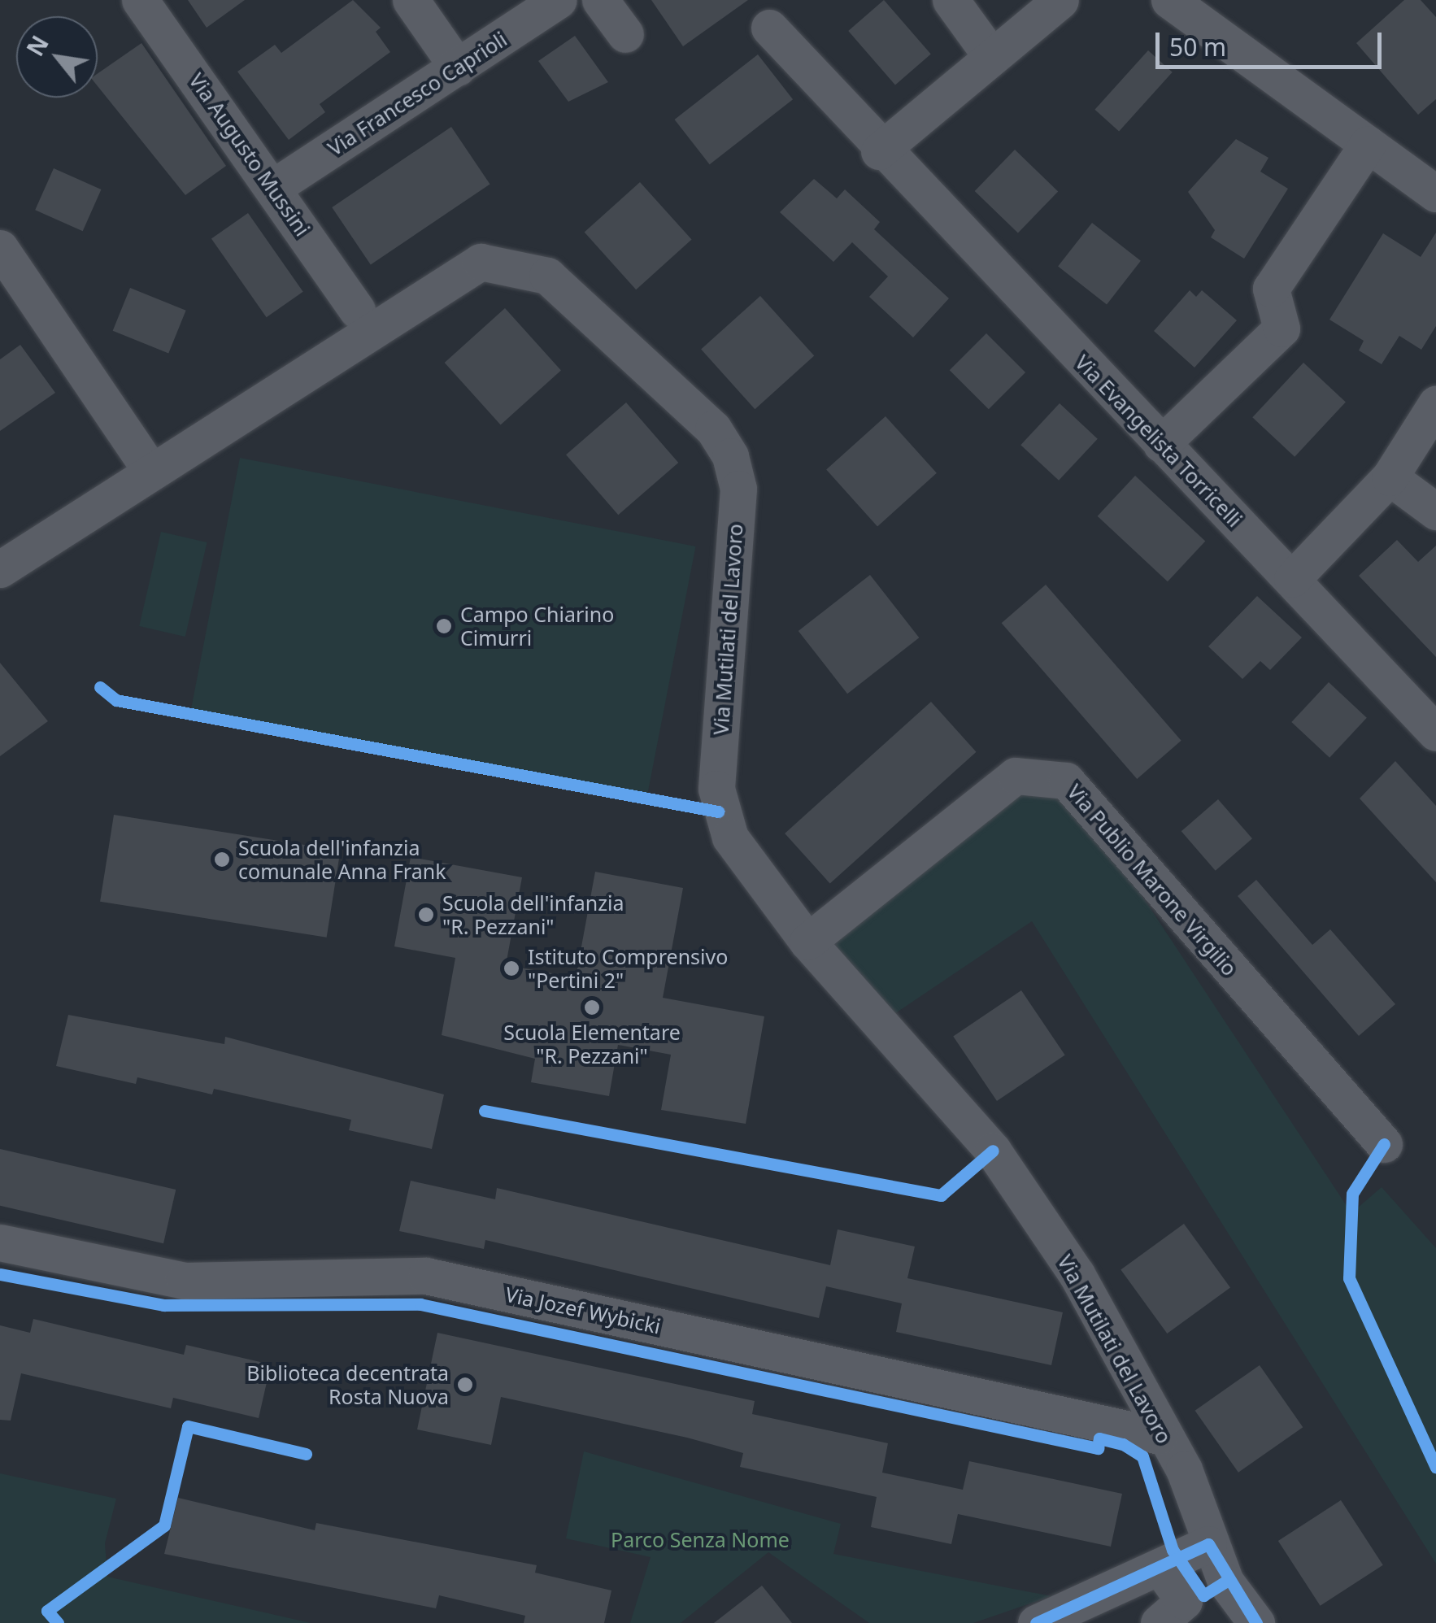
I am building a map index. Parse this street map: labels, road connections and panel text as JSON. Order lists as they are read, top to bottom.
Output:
{
  "streets": {
    "street": [
      "Via Francesco Caprioli",
      "Via Augusto Mussini",
      "Via Evangelista Torricelli",
      "Via Mutilati del Lavoro",
      "Via Publio Marone Virgilio",
      "Via Jozef Wybicki"
    ]
  },
  "crossings": [
    ["Via Francesco Caprioli", "Via Augusto Mussini"],
    ["Via Mutilati del Lavoro", "Via Publio Marone Virgilio"],
    ["Via Mutilati del Lavoro", "Via Jozef Wybicki"]
  ],
  "parks": ["Parco Senza Nome"],
  "places": [
    "Campo Chiarino Cimurri",
    "Scuola dell'infanzia comunale Anna Frank",
    "Scuola dell'infanzia \"R. Pezzani\"",
    "Istituto Comprensivo \"Pertini 2\"",
    "Scuola Elementare \"R. Pezzani\"",
    "Biblioteca decentrata Rosta Nuova"
  ],
  "scale_bar": "50 m",
  "north": "top left"
}
